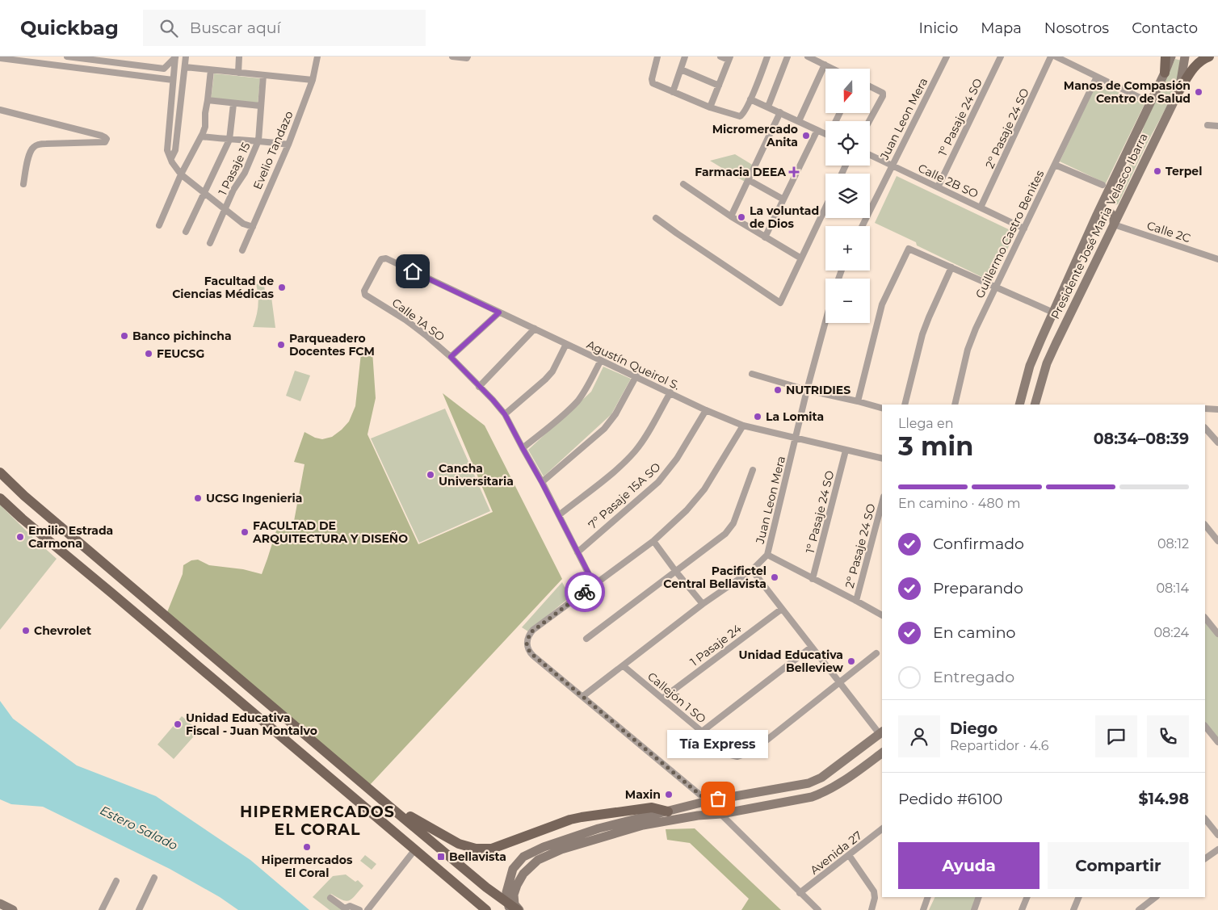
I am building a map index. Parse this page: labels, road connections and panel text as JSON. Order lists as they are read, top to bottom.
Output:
{
  "streets": {
    "main road": ["Presidente José Maria Velasco Ibarra"],
    "street": [
      "1º Pasaje 24 SO",
      "Juan Leon Mera",
      "2º Pasaje 24 SO",
      "Evelio Tandazo",
      "1 Pasaje 15",
      "Calle 2B SO",
      "Calle 2C",
      "Guillermo Castro Benites",
      "Calle 1A SO",
      "Agustín Queirol S.",
      "7º Pasaje 15A SO",
      "1 Pasaje 24",
      "Callejón 1 SO",
      "Avenida 27"
    ]
  },
  "crossings": [
    ["1º Pasaje 24 SO", "Calle 2B SO"],
    ["1º Pasaje 24 SO", "Agustín Queirol S."],
    ["Juan Leon Mera", "Calle 2B SO"],
    ["Juan Leon Mera", "Agustín Queirol S."],
    ["Juan Leon Mera", "Callejón 1 SO"],
    ["2º Pasaje 24 SO", "Calle 2B SO"],
    ["Calle 2B SO", "Guillermo Castro Benites"],
    ["Presidente José Maria Velasco Ibarra", "Calle 2C"],
    ["Calle 1A SO", "Agustín Queirol S."],
    ["Calle 1A SO", "7º Pasaje 15A SO"],
    ["Agustín Queirol S.", "7º Pasaje 15A SO"],
    ["1 Pasaje 24", "Callejón 1 SO"]
  ],
  "districts": ["HIPERMERCADOS EL CORAL"],
  "water": ["Estero Salado"],
  "places": {
    "other": [
      "Manos de Compasión Centro de Salud",
      "Micromercado Anita",
      "Terpel",
      "La voluntad de Dios",
      "Facultad de Ciencias Médicas",
      "Banco pichincha",
      "Parqueadero Docentes FCM",
      "FEUCSG",
      "NUTRIDIES",
      "La Lomita",
      "Cancha Universitaria",
      "UCSG Ingenieria",
      "FACULTAD DE ARQUITECTURA Y DISEÑO",
      "Emilio Estrada Carmona",
      "Pacifictel Central Bellavista",
      "Chevrolet",
      "Unidad Educativa Belleview",
      "Unidad Educativa Fiscal - Juan Montalvo",
      "Maxin",
      "Tía Express",
      "Hipermercados El Coral"
    ],
    "health": ["Farmacia DEEA"],
    "transit": ["Bellavista"]
  },
  "north": "bottom",
  "page": {
    "header": "Quickbag",
    "search": "Buscar aquí",
    "nav": [
      "Inicio",
      "Mapa",
      "Nosotros",
      "Contacto"
    ],
    "map_buttons": ["+", "−"],
    "heading": ["3 min", "Llega en", "08:34–08:39"],
    "panel": [
      "Diego",
      "Repartidor · 4.6",
      "Pedido #6100",
      "$14.98"
    ],
    "bar": "En camino · 480 m",
    "list": [
      ["Confirmado", "08:12"],
      ["Preparando", "08:14"],
      ["En camino", "08:24"],
      "Entregado"
    ],
    "bubble": "Tía Express",
    "buttons": ["Ayuda", "Compartir"]
  }
}
